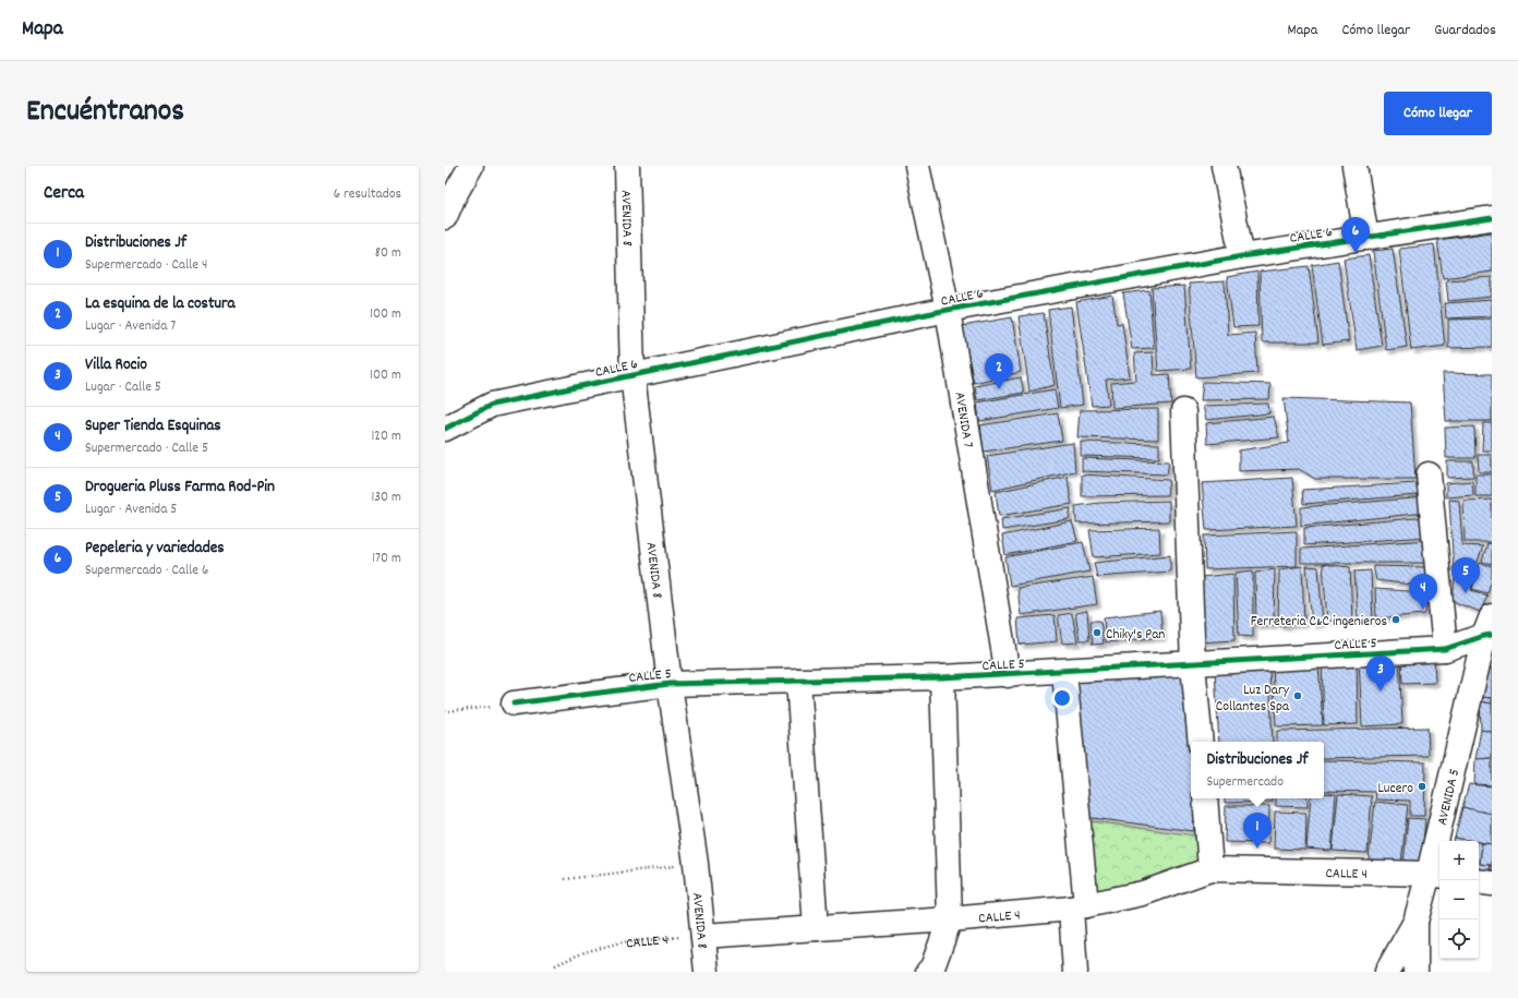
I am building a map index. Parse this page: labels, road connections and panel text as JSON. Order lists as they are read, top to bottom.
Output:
{
  "streets": {
    "street": [
      "AVENIDA 8",
      "CALLE 6",
      "AVENIDA 7",
      "CALLE 5",
      "AVENIDA 5",
      "CALLE 4"
    ]
  },
  "crossings": [
    ["AVENIDA 8", "CALLE 6"],
    ["AVENIDA 8", "CALLE 5"],
    ["AVENIDA 8", "CALLE 4"],
    ["CALLE 6", "AVENIDA 7"],
    ["AVENIDA 7", "CALLE 5"],
    ["CALLE 5", "AVENIDA 5"],
    ["AVENIDA 5", "CALLE 4"]
  ],
  "places": [
    "Ferreteria C&C ingenieros",
    "Chiky's Pan",
    "Luz Dary Collantes Spa",
    "Lucero"
  ],
  "page": {
    "header": "Mapa",
    "nav": ["Mapa", "Cómo llegar", "Guardados"],
    "title": "Encuéntranos",
    "buttons": "Cómo llegar",
    "heading": ["Cerca", "6 resultados"],
    "pins": [
      "6",
      "2",
      "5",
      "4",
      "3",
      "1"
    ],
    "list": [
      {
        "mark": "1",
        "name": "Distribuciones Jf",
        "note": "Supermercado · Calle 4",
        "value": "80 m"
      },
      {
        "mark": "2",
        "name": "La esquina de la costura",
        "note": "Lugar · Avenida 7",
        "value": "100 m"
      },
      {
        "mark": "3",
        "name": "Villa Rocio",
        "note": "Lugar · Calle 5",
        "value": "100 m"
      },
      {
        "mark": "4",
        "name": "Super Tienda Esquinas",
        "note": "Supermercado · Calle 5",
        "value": "120 m"
      },
      {
        "mark": "5",
        "name": "Drogueria Pluss Farma Rod-Pin",
        "note": "Lugar · Avenida 5",
        "value": "130 m"
      },
      {
        "mark": "6",
        "name": "Pepeleria y variedades",
        "note": "Supermercado · Calle 6",
        "value": "170 m"
      }
    ],
    "popup": ["Distribuciones Jf", "Supermercado"],
    "map_buttons": ["+", "−"]
  }
}
